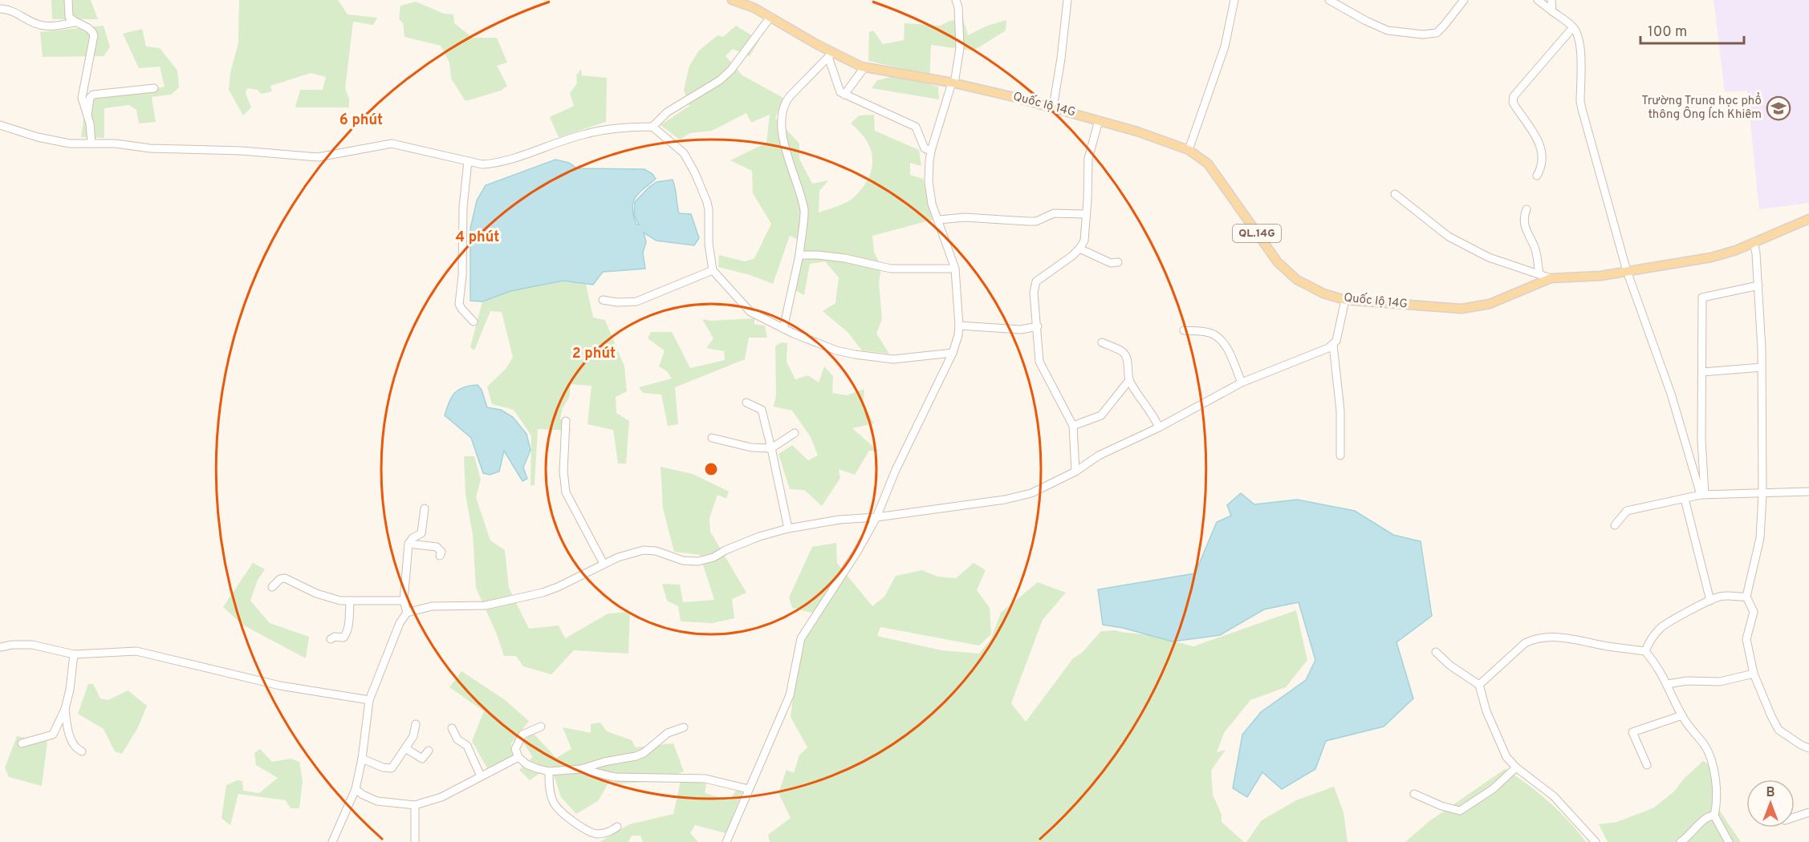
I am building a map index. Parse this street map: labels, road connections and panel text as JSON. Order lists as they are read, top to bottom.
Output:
{
  "streets": {
    "main road": ["Quốc lộ 14G", "QL.14G"]
  },
  "places": {
    "school or university": ["Trường Trung học phổ thông Ông Ích Khiêm"]
  },
  "scale_bar": "100 m",
  "north": "top",
  "rings": ["6 phút", "4 phút", "2 phút"]
}
